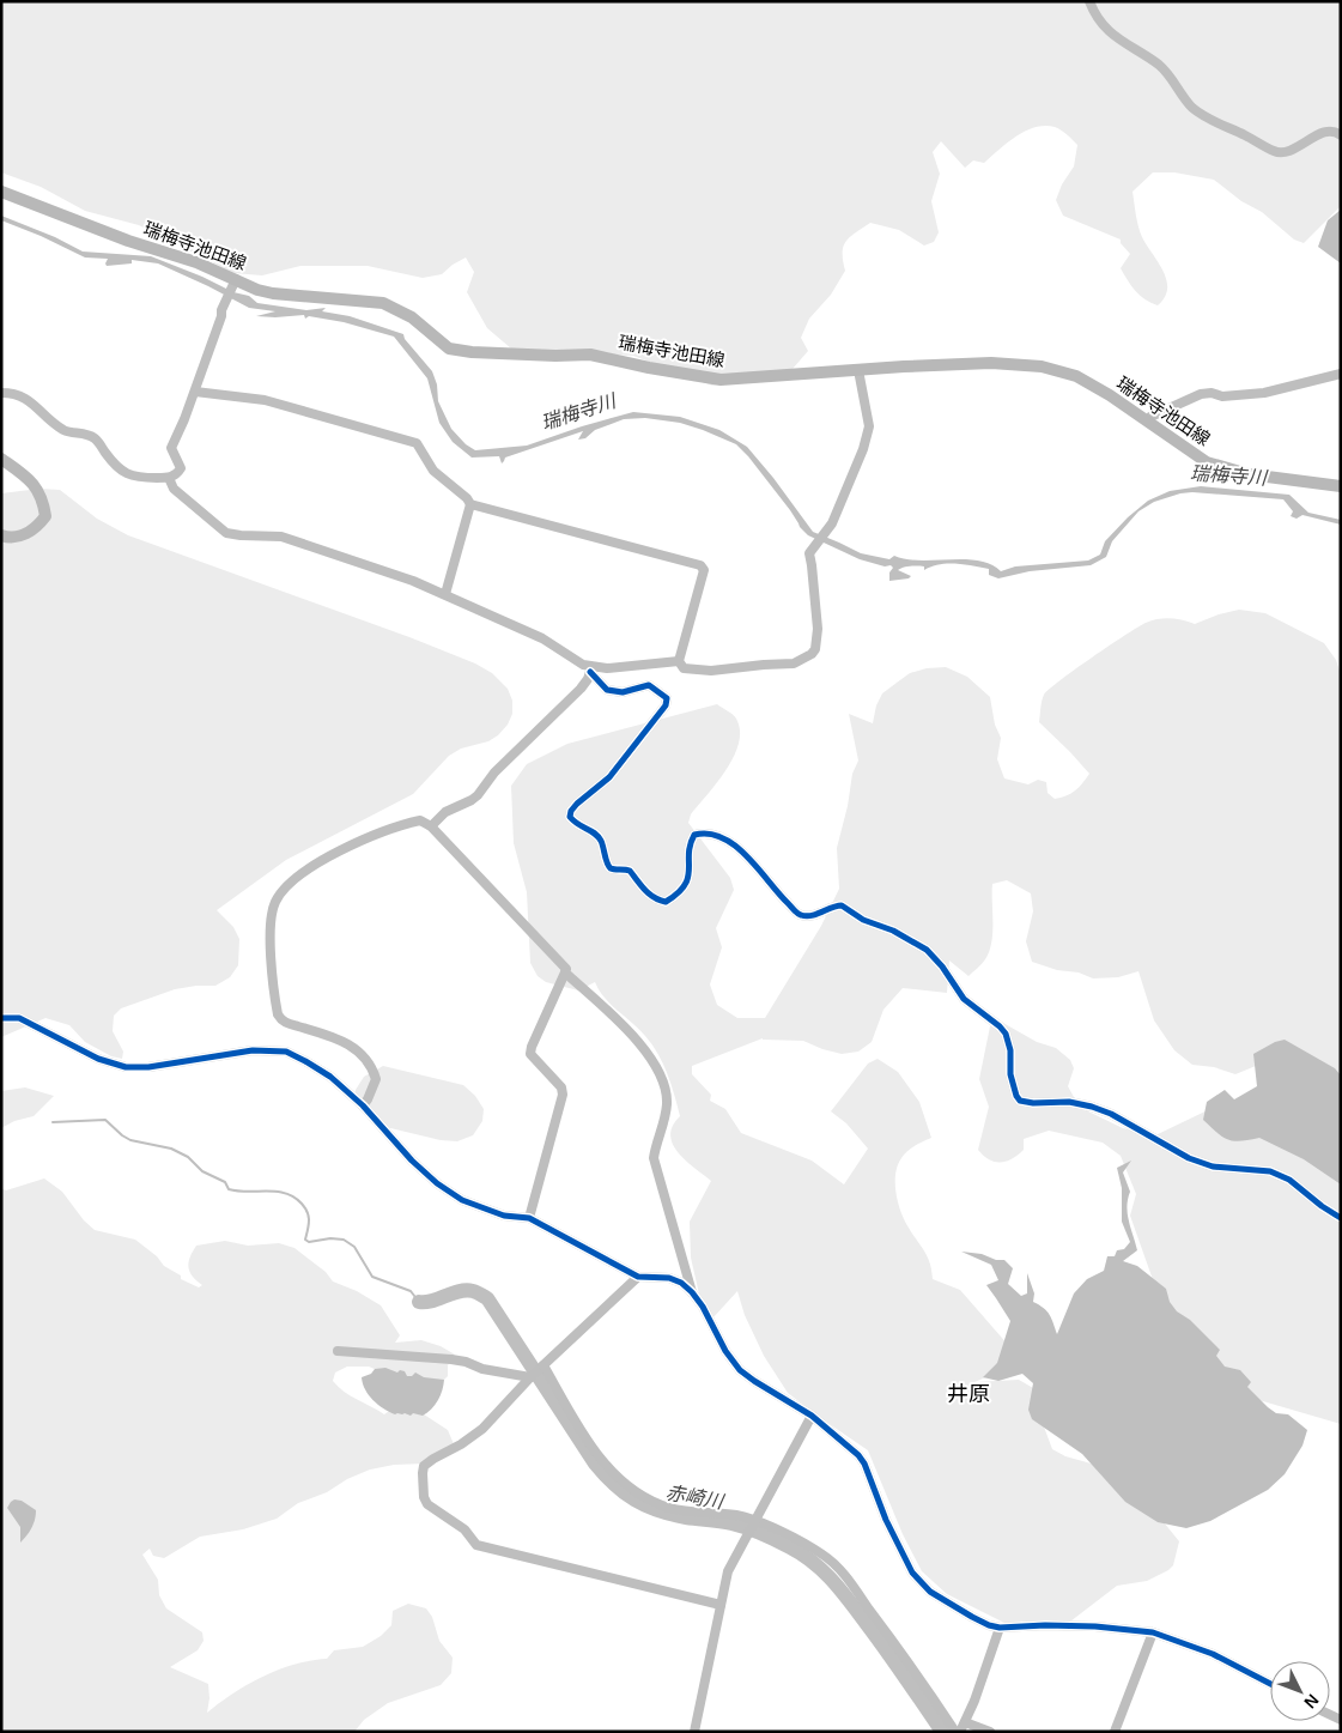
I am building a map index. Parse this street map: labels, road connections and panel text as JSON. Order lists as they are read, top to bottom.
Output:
{
  "streets": {
    "main road": ["瑞梅寺池田線"]
  },
  "districts": ["井原"],
  "water": ["瑞梅寺川", "赤崎川"],
  "north": "bottom right"
}
